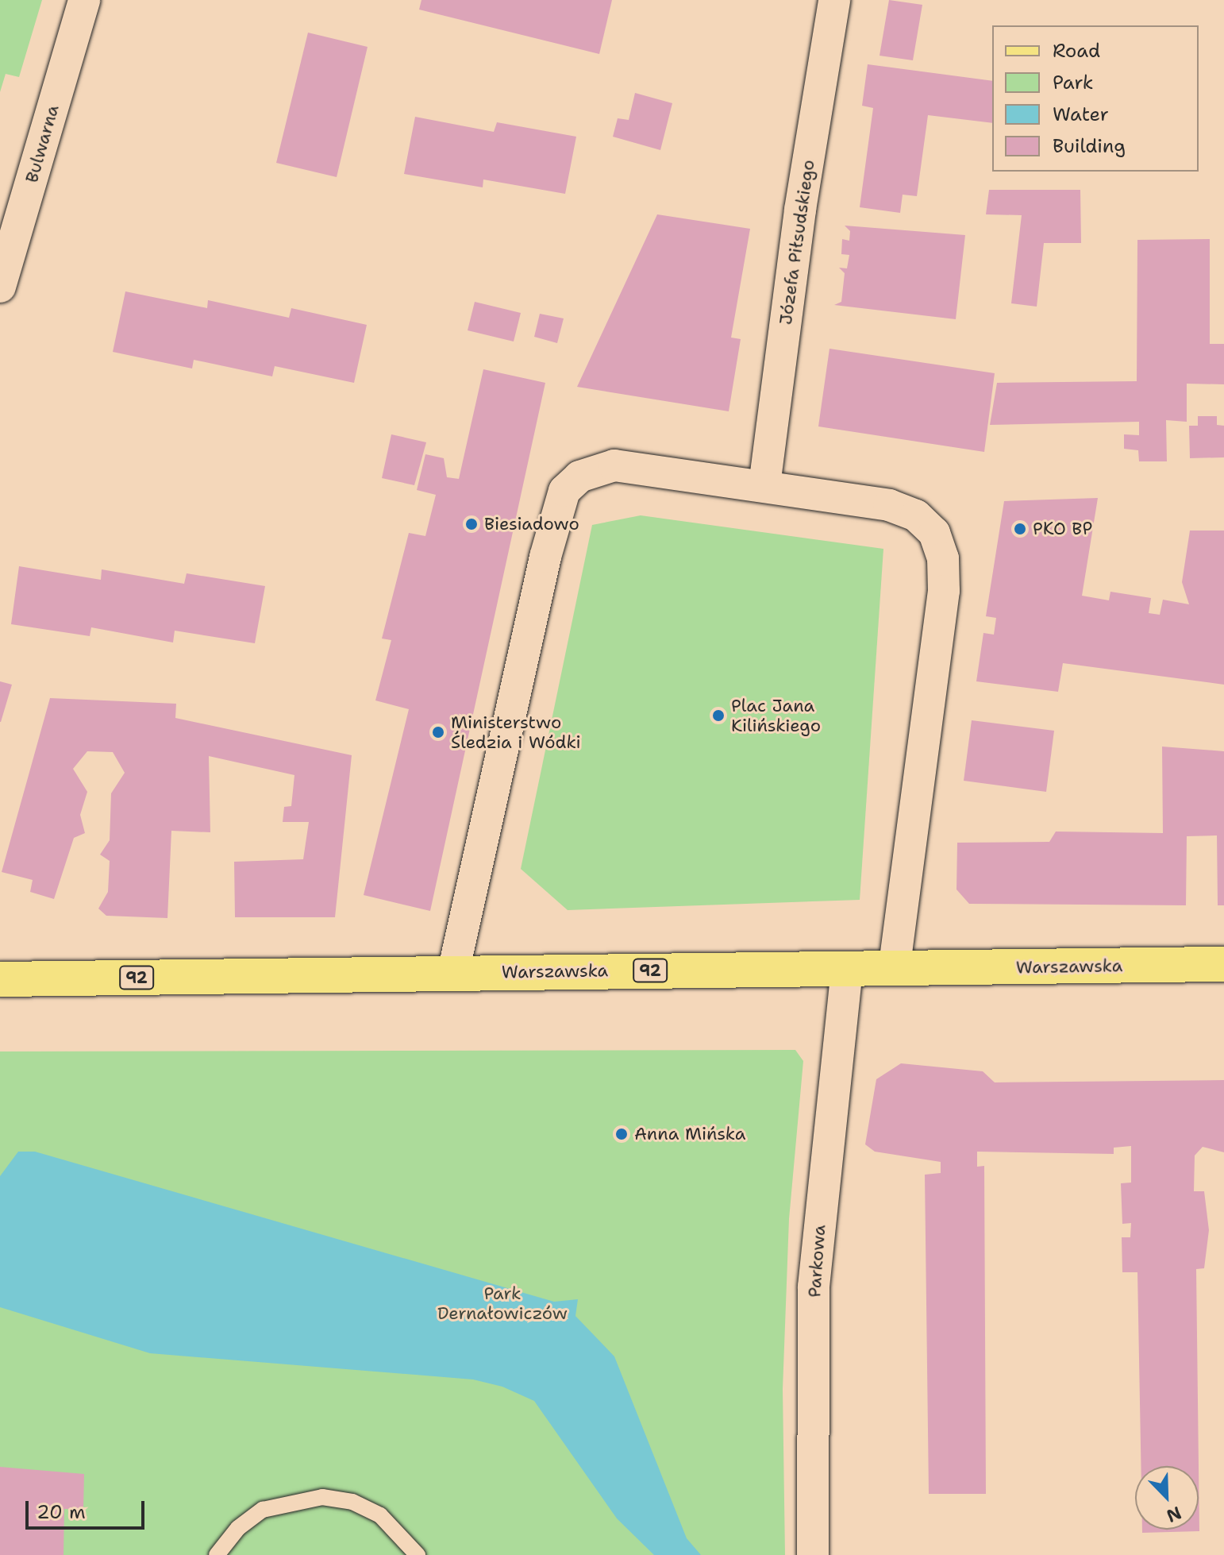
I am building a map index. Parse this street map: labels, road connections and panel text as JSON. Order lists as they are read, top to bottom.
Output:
{
  "streets": {
    "main road": ["Warszawska", "92"],
    "street": ["Bulwarna", "Józefa Piłsudskiego", "Parkowa"]
  },
  "crossings": [
    ["Warszawska", "Parkowa"]
  ],
  "parks": ["Park Dernałowiczów"],
  "places": [
    "Biesiadowo",
    "PKO BP",
    "Plac Jana Kilińskiego",
    "Ministerstwo Śledzia i Wódki",
    "Anna Mińska"
  ],
  "legend": [
    "Road",
    "Park",
    "Water",
    "Building"
  ],
  "scale_bar": "20 m",
  "north": "bottom right"
}
